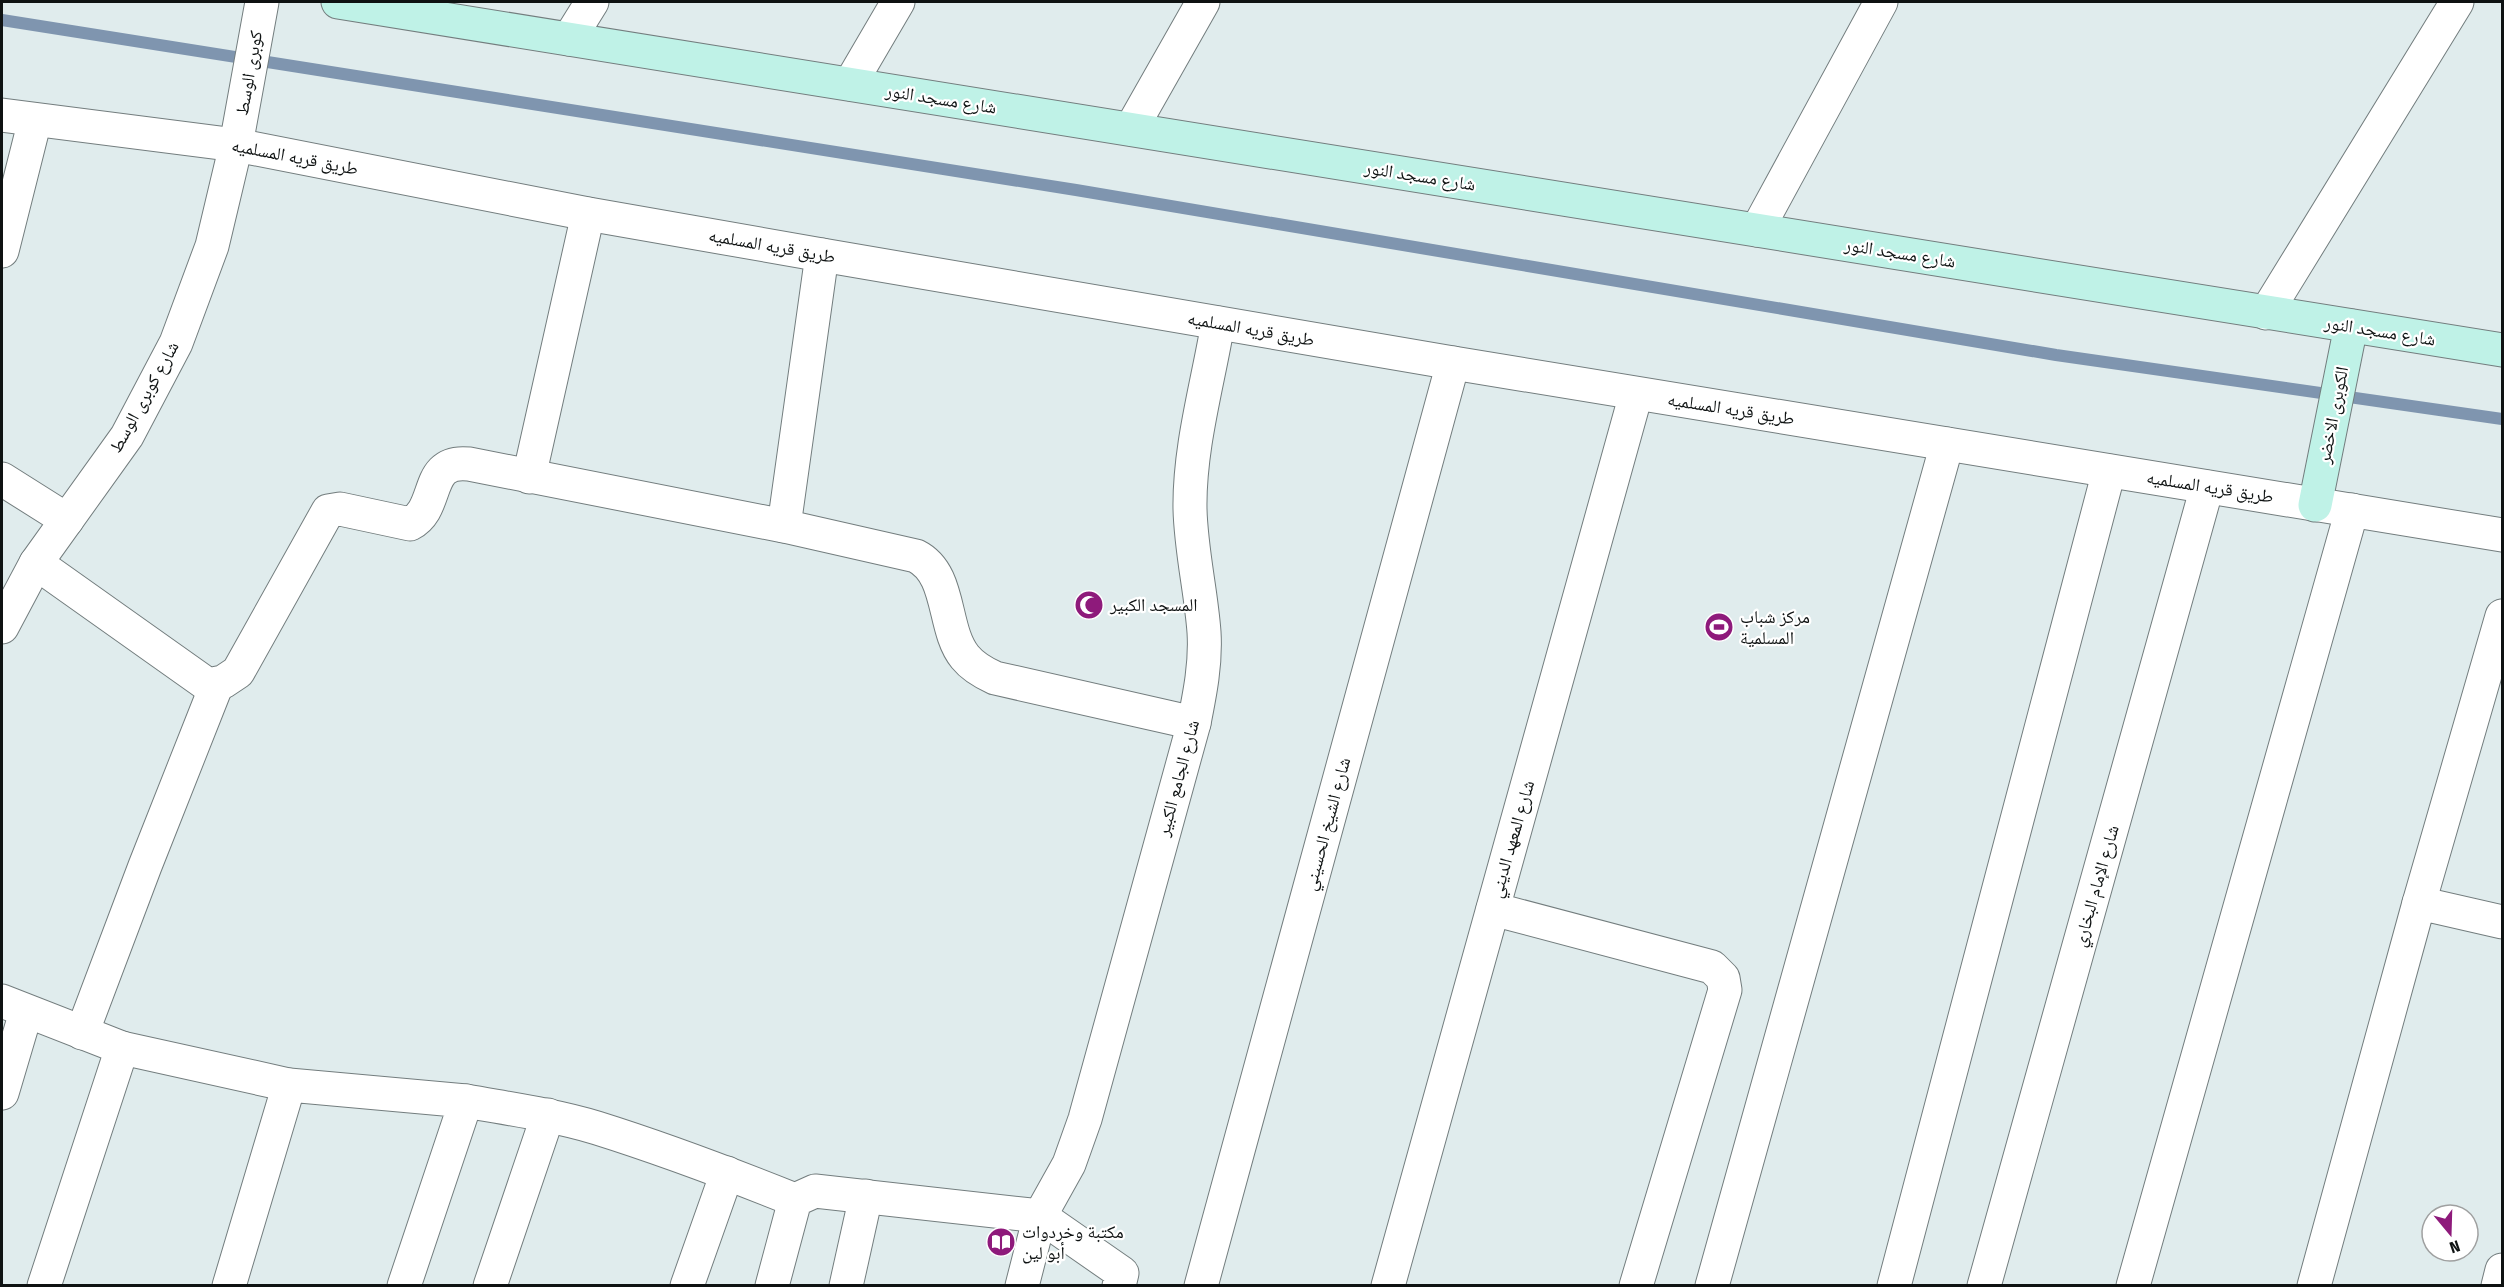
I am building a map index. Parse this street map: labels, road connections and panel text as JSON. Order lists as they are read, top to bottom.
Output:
{
  "streets": {
    "main road": ["شارع مسجد النور", "الكوبرى الاخضر"],
    "street": [
      "كوبرى الوسط",
      "طريق قريه المسلميه",
      "شارع كوبرى الوسط",
      "شارع الجامع الكبير",
      "شارع الشيخ الحسيني",
      "شارع المعهد الديني",
      "شارع الإمام البخاري"
    ]
  },
  "crossings": [
    ["كوبرى الوسط", "طريق قريه المسلميه"],
    ["كوبرى الوسط", "شارع كوبرى الوسط"],
    ["شارع مسجد النور", "الكوبرى الاخضر"],
    ["طريق قريه المسلميه", "شارع كوبرى الوسط"],
    ["طريق قريه المسلميه", "الكوبرى الاخضر"],
    ["طريق قريه المسلميه", "شارع الجامع الكبير"],
    ["طريق قريه المسلميه", "شارع الشيخ الحسيني"],
    ["طريق قريه المسلميه", "شارع المعهد الديني"],
    ["طريق قريه المسلميه", "شارع الإمام البخاري"]
  ],
  "places": {
    "mosque": ["المسجد الكبير"],
    "sports": ["مركز شباب المسلمية"],
    "library": ["مكتبة وخردوات أبو لين"]
  },
  "north": "bottom"
}
